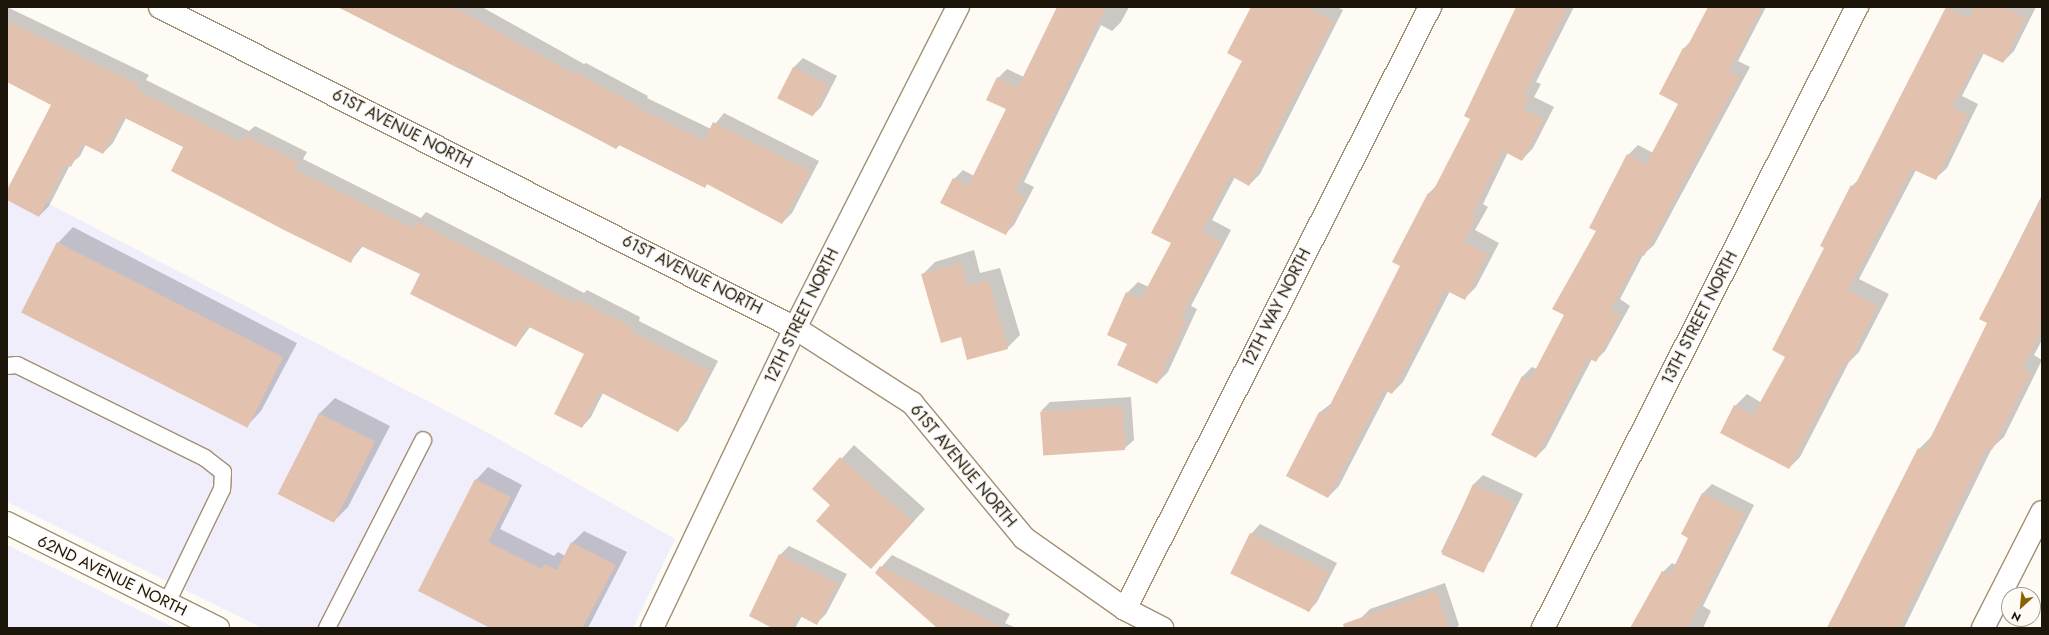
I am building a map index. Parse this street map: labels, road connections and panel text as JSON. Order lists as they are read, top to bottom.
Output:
{
  "streets": {
    "street": [
      "61ST AVENUE NORTH",
      "12TH WAY NORTH",
      "12TH STREET NORTH",
      "13TH STREET NORTH",
      "62ND AVENUE NORTH"
    ]
  },
  "crossings": [
    ["61ST AVENUE NORTH", "12TH WAY NORTH"],
    ["61ST AVENUE NORTH", "12TH STREET NORTH"]
  ],
  "north": "bottom left"
}
